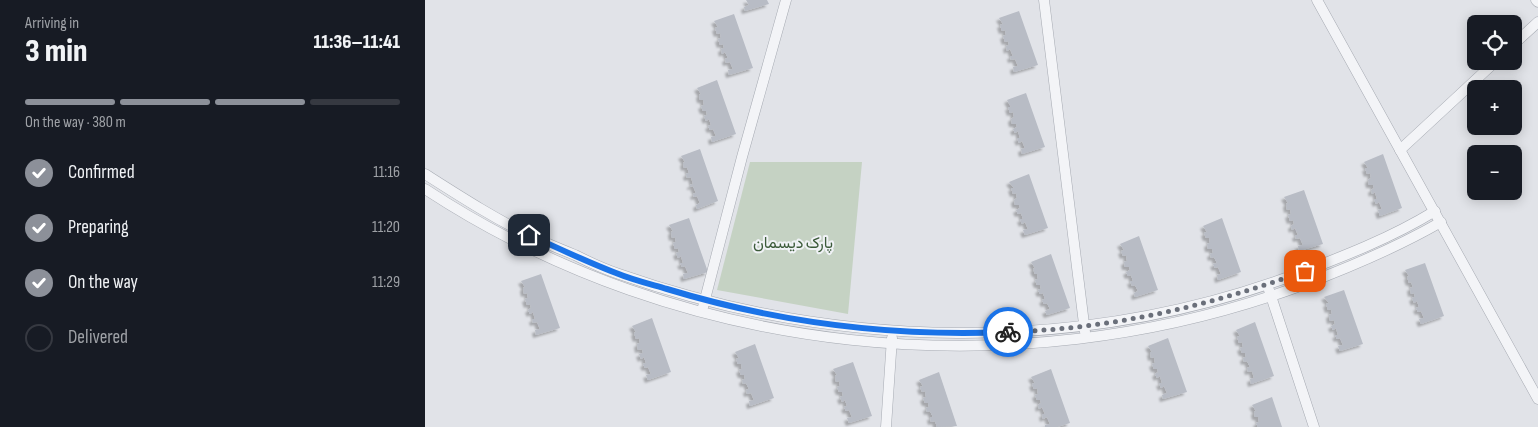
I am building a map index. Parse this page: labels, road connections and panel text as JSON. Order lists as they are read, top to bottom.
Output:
{
  "parks": ["پارک دیسمان"],
  "page": {
    "heading": ["3 min", "Arriving in", "11:36–11:41"],
    "map_buttons": ["+", "−"],
    "bar": "On the way · 380 m",
    "list": [
      ["Confirmed", "11:16"],
      ["Preparing", "11:20"],
      ["On the way", "11:29"],
      "Delivered"
    ]
  }
}
